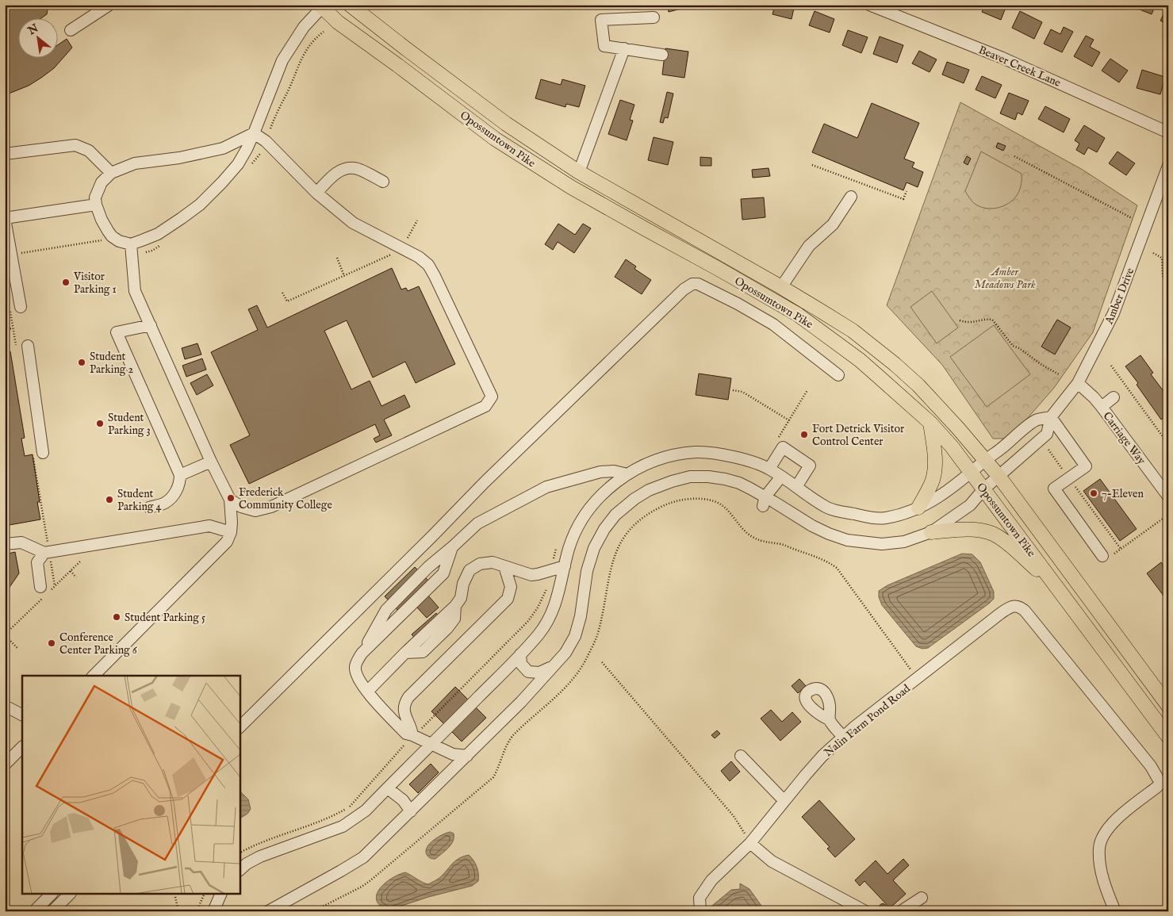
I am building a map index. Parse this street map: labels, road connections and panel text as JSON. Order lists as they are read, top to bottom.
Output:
{
  "streets": {
    "main road": ["Opossumtown Pike"],
    "street": [
      "Beaver Creek Lane",
      "Amber Drive",
      "Carriage Way",
      "Nalin Farm Pond Road"
    ]
  },
  "crossings": [
    ["Opossumtown Pike", "Amber Drive"],
    ["Amber Drive", "Carriage Way"]
  ],
  "parks": ["Amber Meadows Park"],
  "places": [
    "Visitor Parking 1",
    "Student Parking 2",
    "Student Parking 3",
    "Fort Detrick Visitor Control Center",
    "7-Eleven",
    "Frederick Community College",
    "Student Parking 4",
    "Student Parking 5",
    "Conference Center Parking 6"
  ],
  "north": "top left"
}
